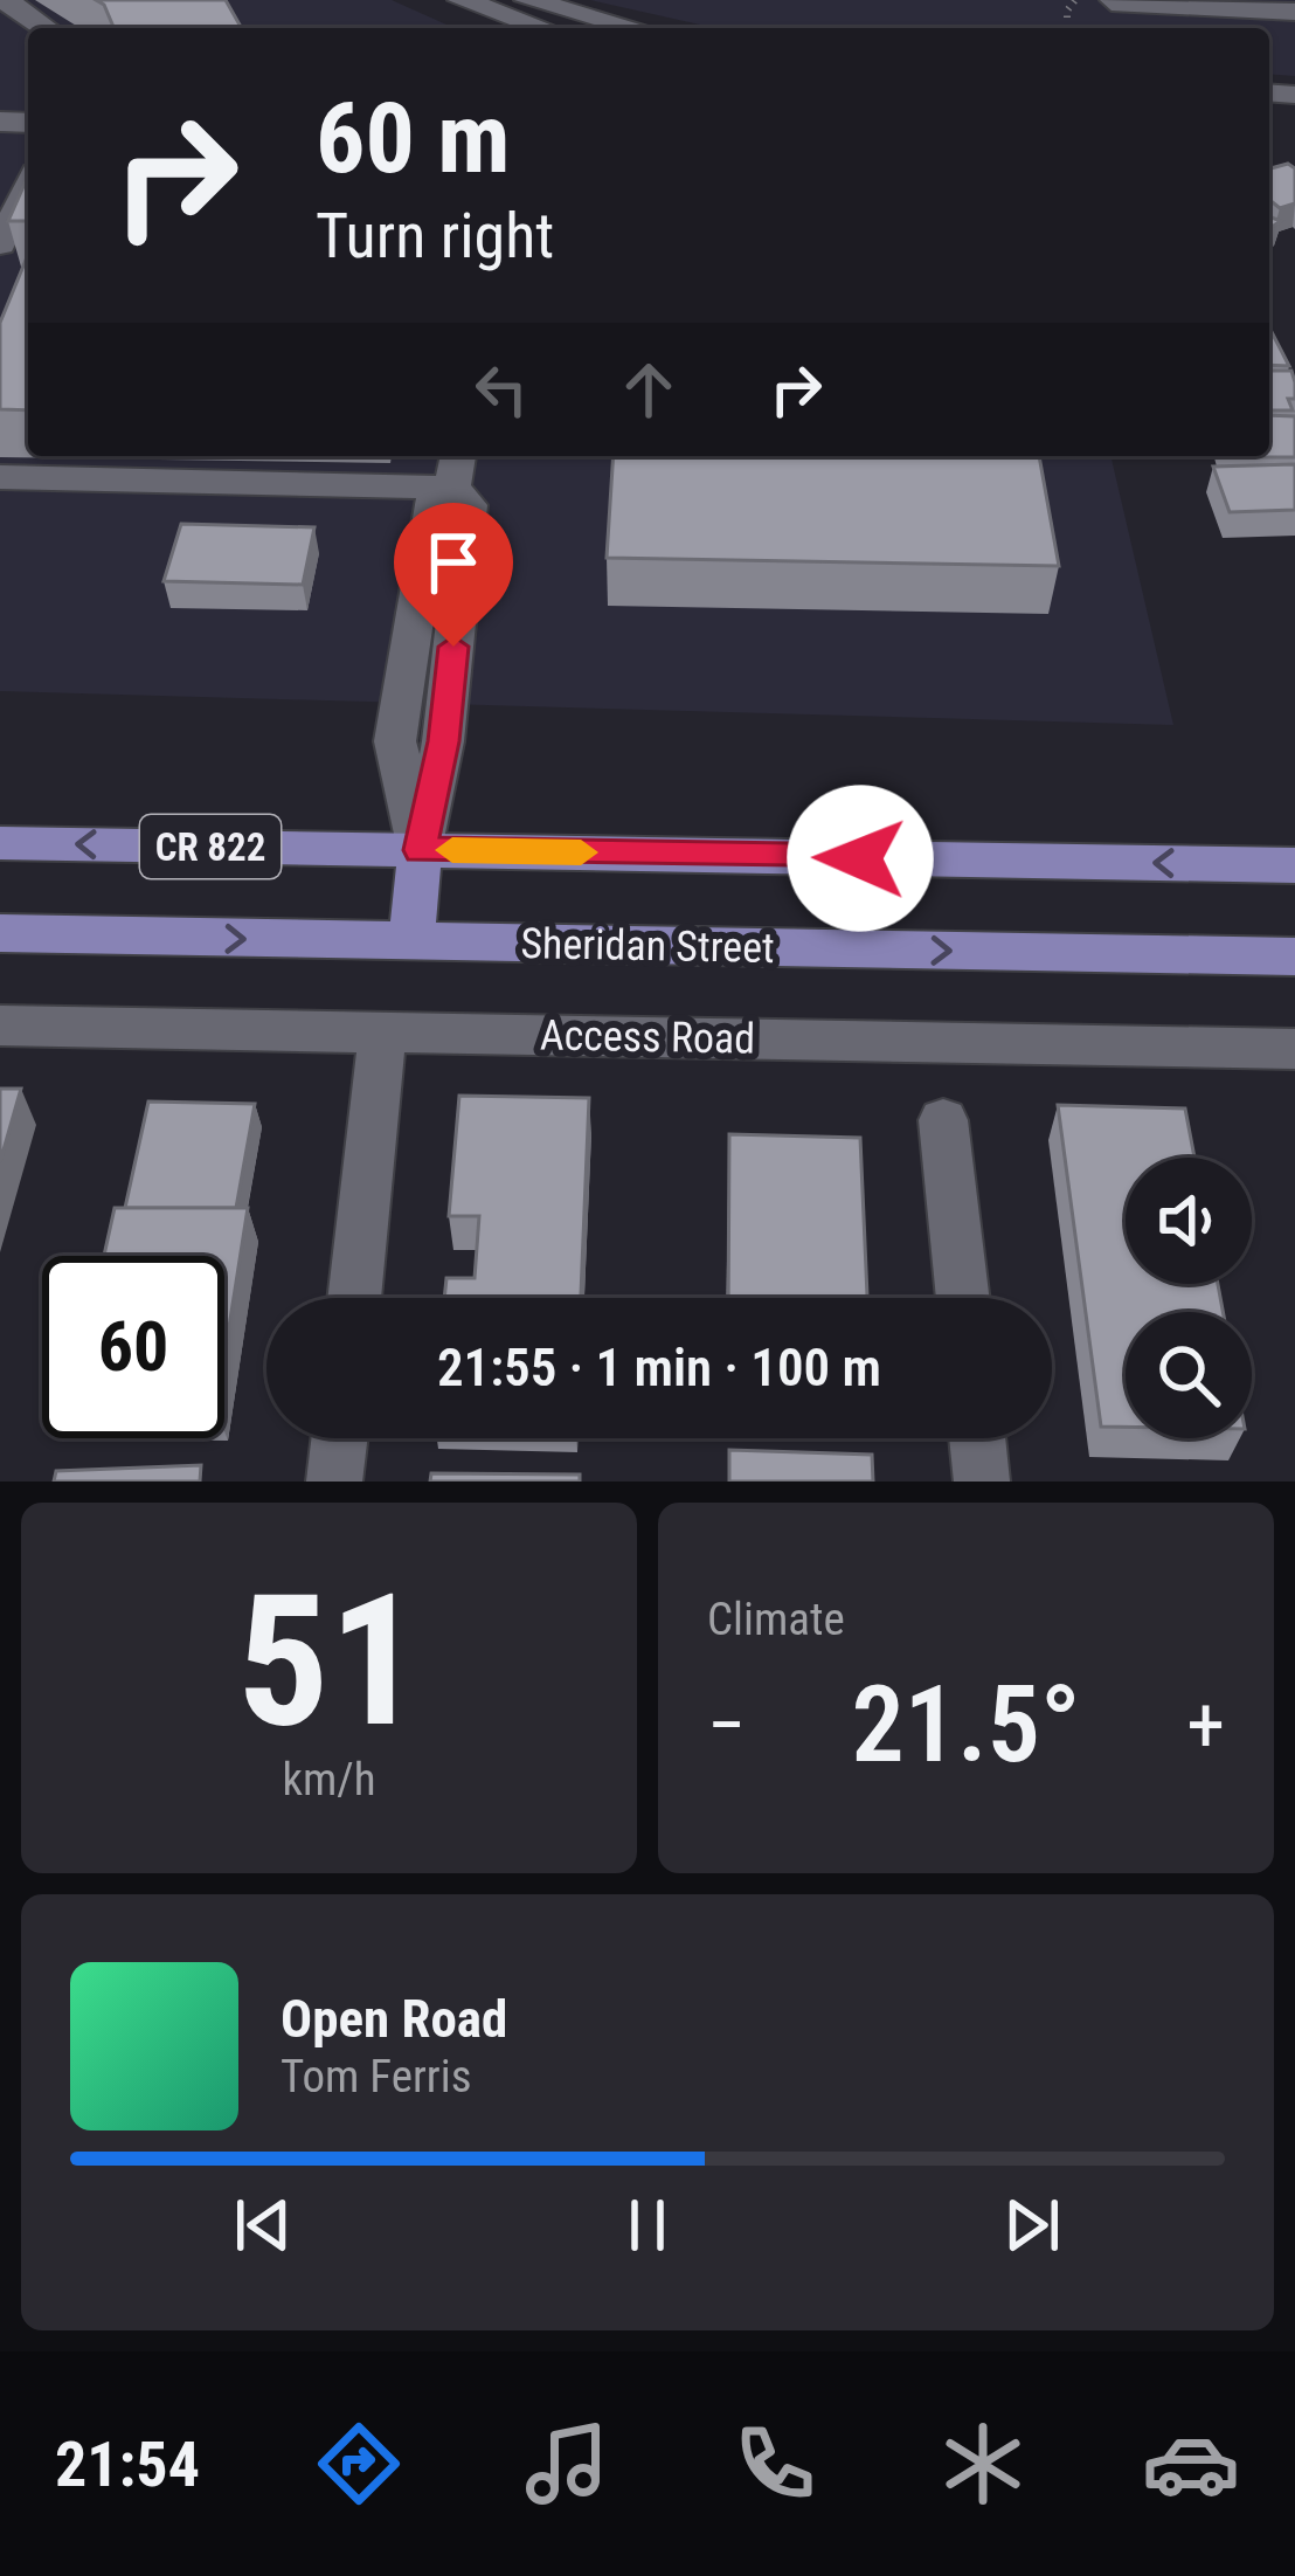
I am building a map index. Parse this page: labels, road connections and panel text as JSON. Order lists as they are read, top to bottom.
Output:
{
  "streets": {
    "main road": ["CR 822", "Sheridan Street"],
    "street": ["Access Road"]
  },
  "page": {
    "turn": ["60 m", "Turn right"],
    "limit": "60",
    "trip": "21:55 · 1 min · 100 m",
    "tile": [
      ["51", "km/h"],
      "Climate"
    ],
    "heat": ["−", "21.5°", "+"],
    "song": ["Open Road", "Tom Ferris"],
    "tabs": "21:54"
  }
}
